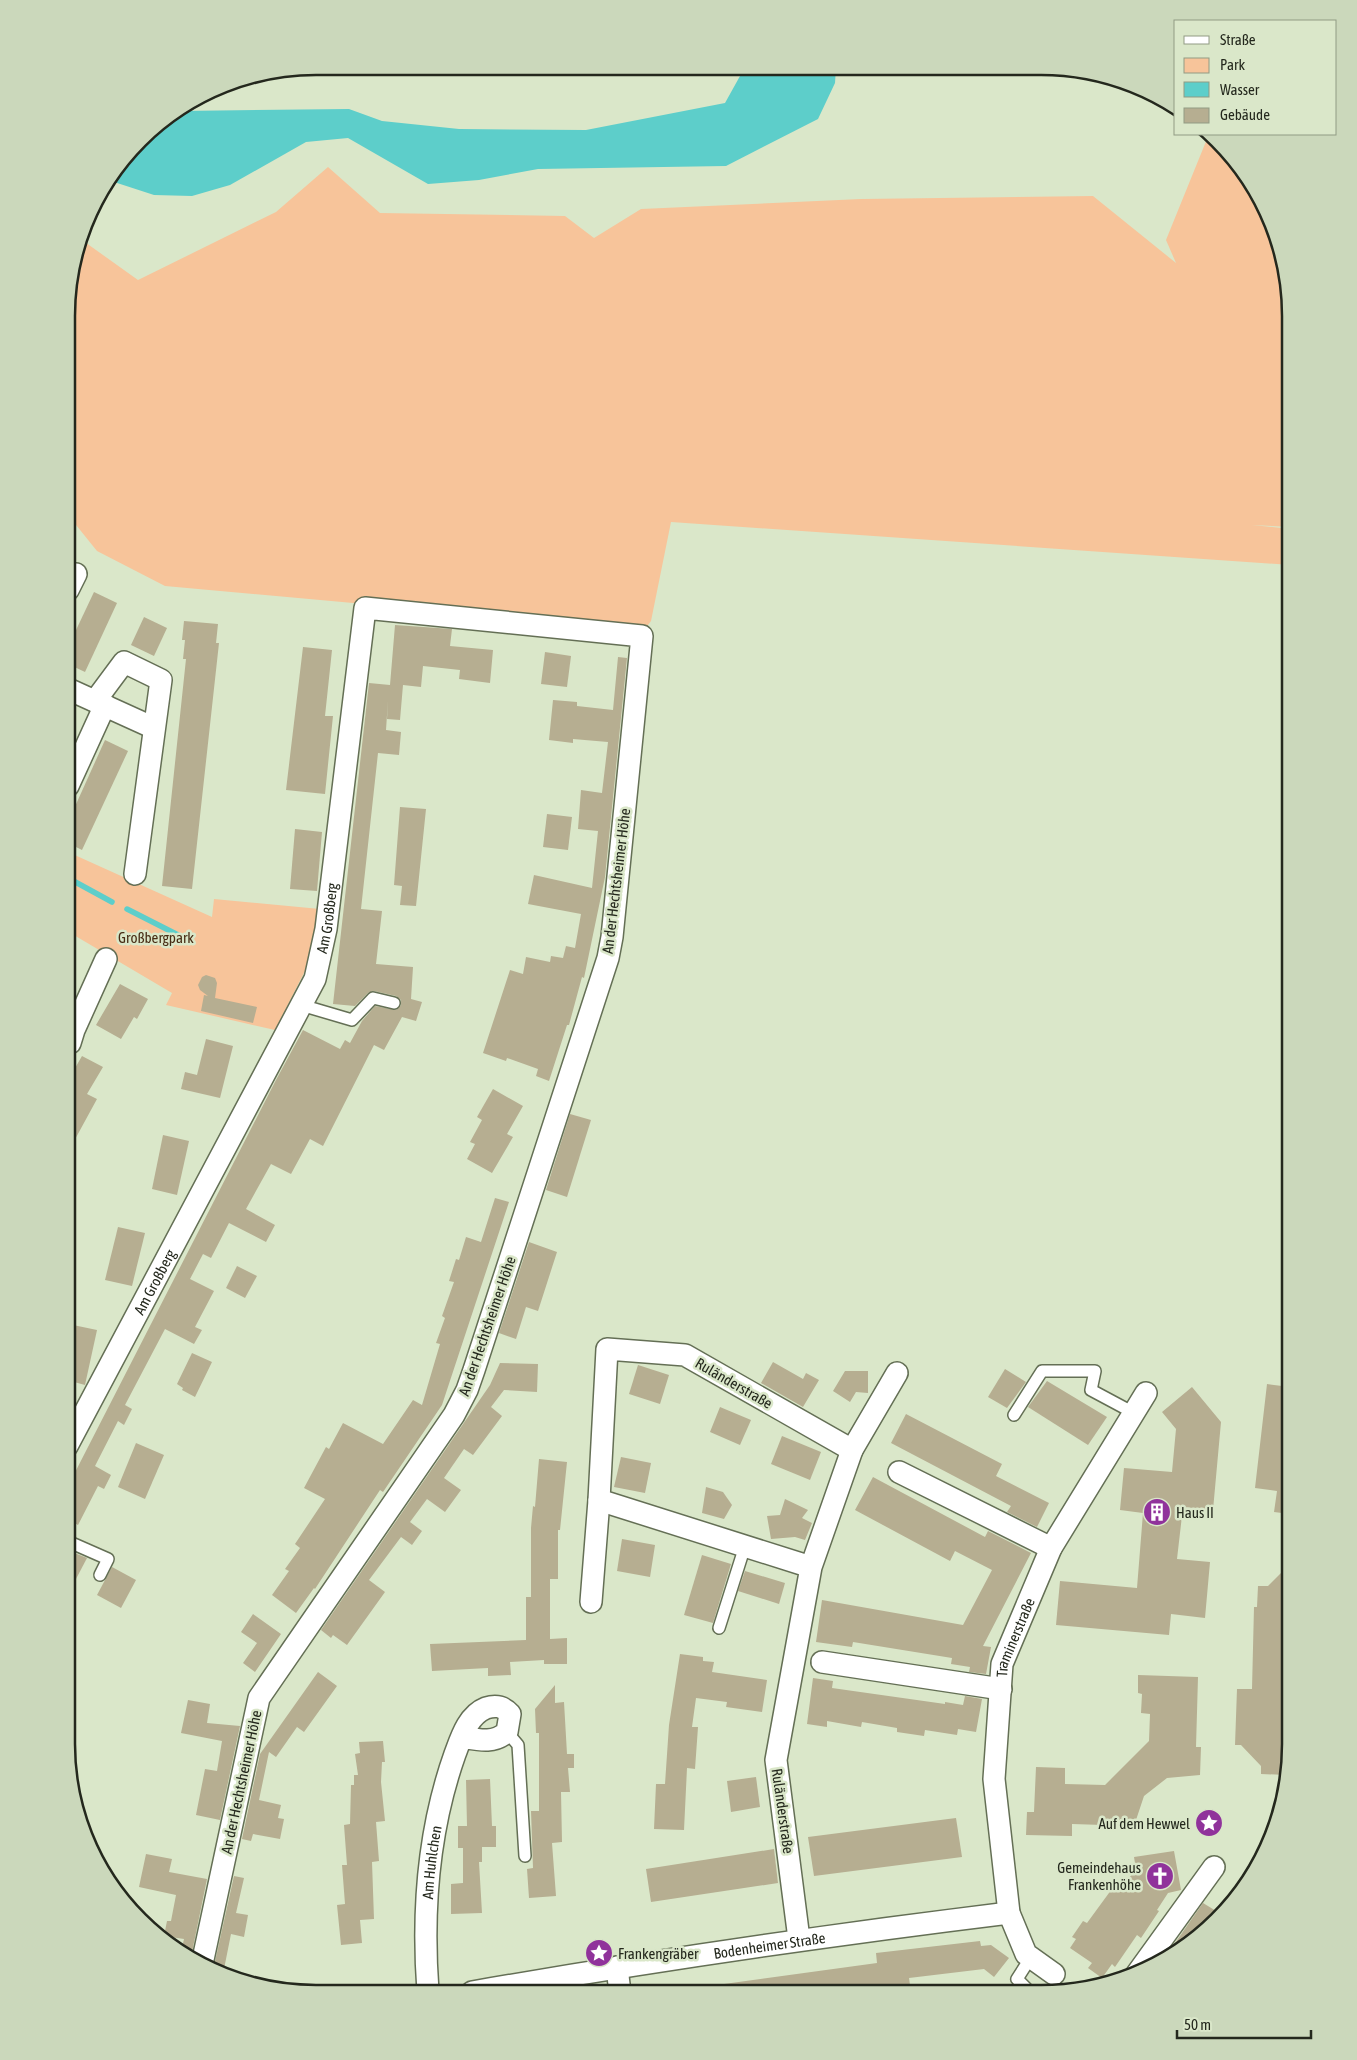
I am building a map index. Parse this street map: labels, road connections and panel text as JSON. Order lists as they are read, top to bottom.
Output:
{
  "streets": {
    "street": [
      "An der Hechtsheimer Höhe",
      "Am Großberg",
      "Ruländerstraße",
      "Traminerstraße",
      "Am Huhlchen",
      "Bodenheimer Straße"
    ]
  },
  "crossings": [
    ["An der Hechtsheimer Höhe", "Am Großberg"],
    ["Ruländerstraße", "Bodenheimer Straße"],
    ["Traminerstraße", "Bodenheimer Straße"]
  ],
  "parks": ["Großbergpark"],
  "places": {
    "building": ["Haus II"],
    "place": ["Auf dem Hewwel", "Frankengräber"],
    "church": ["Gemeindehaus Frankenhöhe"]
  },
  "legend": [
    "Straße",
    "Park",
    "Wasser",
    "Gebäude"
  ],
  "scale_bar": "50 m"
}
